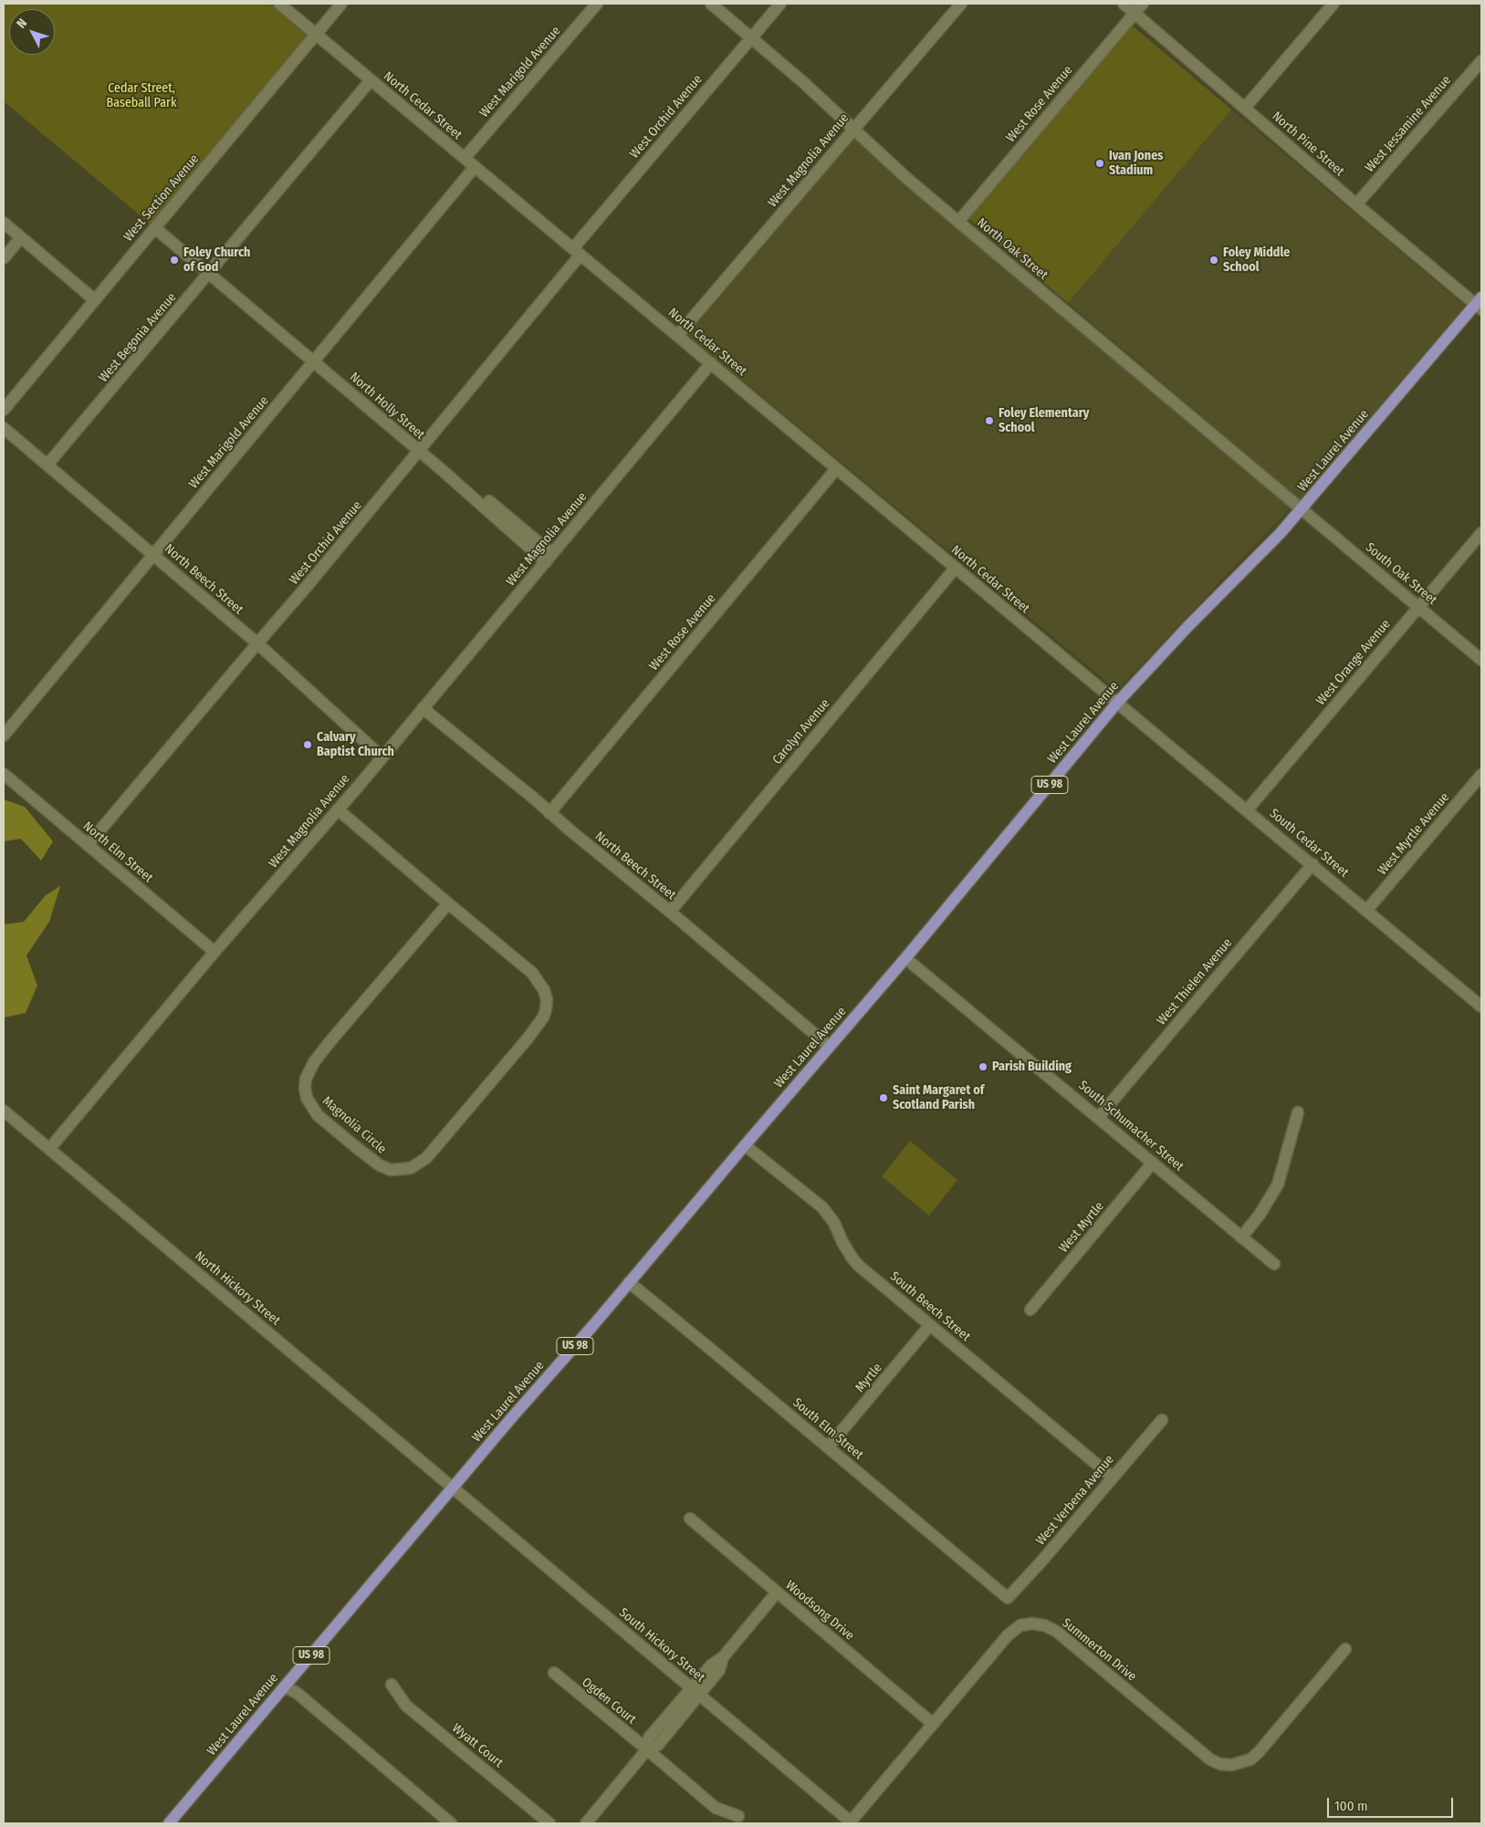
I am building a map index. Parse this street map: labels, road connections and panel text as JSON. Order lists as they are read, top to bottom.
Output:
{
  "streets": {
    "main road": ["West Laurel Avenue", "US 98"],
    "street": [
      "West Marigold Avenue",
      "West Rose Avenue",
      "North Cedar Street",
      "West Orchid Avenue",
      "West Jessamine Avenue",
      "North Pine Street",
      "West Magnolia Avenue",
      "West Section Avenue",
      "North Oak Street",
      "West Begonia Avenue",
      "North Holly Street",
      "South Oak Street",
      "North Beech Street",
      "West Orange Avenue",
      "Carolyn Avenue",
      "West Myrtle Avenue",
      "South Cedar Street",
      "North Elm Street",
      "West Thielen Avenue",
      "Magnolia Circle",
      "South Schumacher Street",
      "West Myrtle",
      "North Hickory Street",
      "South Beech Street",
      "Myrtle",
      "South Elm Street",
      "West Verbena Avenue",
      "Woodsong Drive",
      "South Hickory Street",
      "Summerton Drive",
      "Ogden Court",
      "Wyatt Court"
    ]
  },
  "crossings": [
    ["West Marigold Avenue", "North Cedar Street"],
    ["West Marigold Avenue", "North Holly Street"],
    ["West Marigold Avenue", "North Beech Street"],
    ["West Rose Avenue", "North Cedar Street"],
    ["West Rose Avenue", "North Pine Street"],
    ["West Rose Avenue", "North Oak Street"],
    ["West Rose Avenue", "North Beech Street"],
    ["North Cedar Street", "West Orchid Avenue"],
    ["North Cedar Street", "West Magnolia Avenue"],
    ["North Cedar Street", "West Section Avenue"],
    ["North Cedar Street", "West Begonia Avenue"],
    ["North Cedar Street", "West Laurel Avenue"],
    ["North Cedar Street", "Carolyn Avenue"],
    ["North Cedar Street", "South Cedar Street"],
    ["West Orchid Avenue", "North Oak Street"],
    ["West Orchid Avenue", "North Holly Street"],
    ["West Orchid Avenue", "North Beech Street"],
    ["West Orchid Avenue", "North Elm Street"],
    ["West Jessamine Avenue", "North Pine Street"],
    ["North Pine Street", "West Laurel Avenue"],
    ["West Magnolia Avenue", "North Oak Street"],
    ["West Magnolia Avenue", "North Beech Street"],
    ["West Magnolia Avenue", "North Elm Street"],
    ["West Magnolia Avenue", "Magnolia Circle"],
    ["West Magnolia Avenue", "North Hickory Street"],
    ["West Section Avenue", "North Holly Street"],
    ["North Oak Street", "West Laurel Avenue"],
    ["North Oak Street", "South Oak Street"],
    ["West Begonia Avenue", "North Holly Street"],
    ["West Begonia Avenue", "North Beech Street"],
    ["West Laurel Avenue", "South Oak Street"],
    ["West Laurel Avenue", "North Beech Street"],
    ["West Laurel Avenue", "South Cedar Street"],
    ["West Laurel Avenue", "South Schumacher Street"],
    ["West Laurel Avenue", "North Hickory Street"],
    ["West Laurel Avenue", "South Beech Street"],
    ["West Laurel Avenue", "South Elm Street"],
    ["West Laurel Avenue", "South Hickory Street"],
    ["South Oak Street", "West Orange Avenue"],
    ["North Beech Street", "Carolyn Avenue"],
    ["West Orange Avenue", "South Cedar Street"],
    ["West Myrtle Avenue", "South Cedar Street"],
    ["South Cedar Street", "West Thielen Avenue"],
    ["West Thielen Avenue", "South Schumacher Street"],
    ["South Schumacher Street", "West Myrtle"],
    ["North Hickory Street", "South Hickory Street"],
    ["South Beech Street", "Myrtle"],
    ["South Beech Street", "West Verbena Avenue"],
    ["Myrtle", "South Elm Street"],
    ["South Elm Street", "West Verbena Avenue"],
    ["Woodsong Drive", "Summerton Drive"],
    ["South Hickory Street", "Summerton Drive"]
  ],
  "parks": ["Cedar Street, Baseball Park"],
  "places": [
    "Ivan Jones Stadium",
    "Foley Church of God",
    "Foley Middle School",
    "Foley Elementary School",
    "Calvary Baptist Church",
    "Parish Building",
    "Saint Margaret of Scotland Parish"
  ],
  "scale_bar": "100 m",
  "north": "top left"
}
